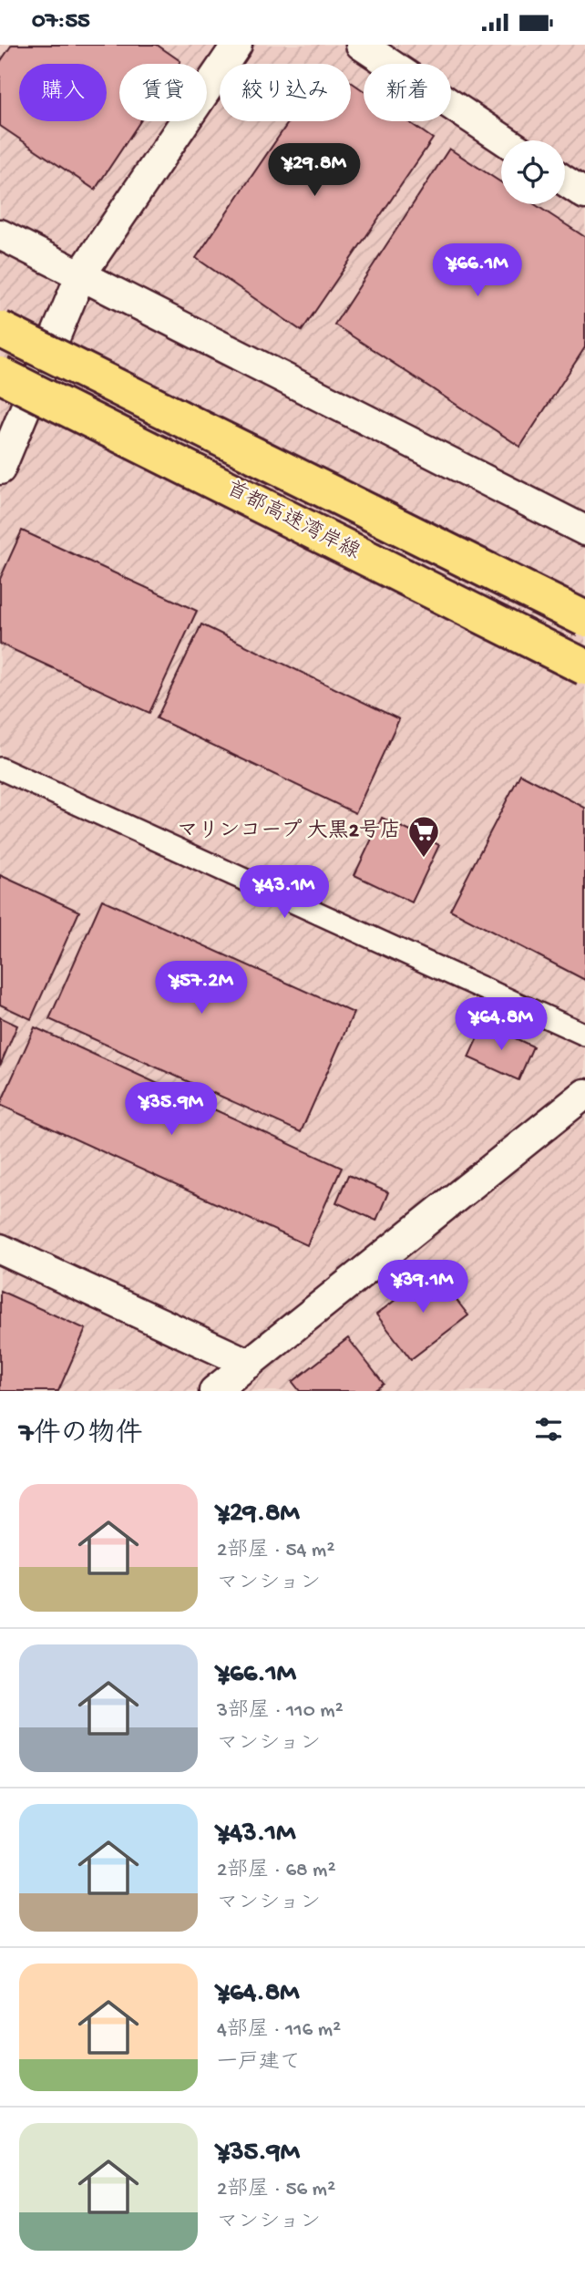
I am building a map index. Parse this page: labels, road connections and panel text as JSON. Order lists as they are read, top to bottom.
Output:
{
  "streets": {
    "highway": ["首都高速湾岸線"]
  },
  "places": {
    "supermarket": ["マリンコープ 大黒2号店"]
  },
  "page": {
    "status": "07:55",
    "chip": [
      "購入",
      "賃貸",
      "絞り込み",
      "新着"
    ],
    "price": [
      "¥29.8M",
      "¥66.1M",
      "¥43.1M",
      "¥57.2M",
      "¥64.8M",
      "¥35.9M",
      "¥39.1M"
    ],
    "heading": "7件の物件",
    "list": [
      {
        "name": "¥29.8M",
        "note": "2部屋 · 54 m² · マンション"
      },
      {
        "name": "¥66.1M",
        "note": "3部屋 · 110 m² · マンション"
      },
      {
        "name": "¥43.1M",
        "note": "2部屋 · 68 m² · マンション"
      },
      {
        "name": "¥64.8M",
        "note": "4部屋 · 116 m² · 一戸建て"
      },
      {
        "name": "¥35.9M",
        "note": "2部屋 · 56 m² · マンション"
      }
    ]
  }
}
